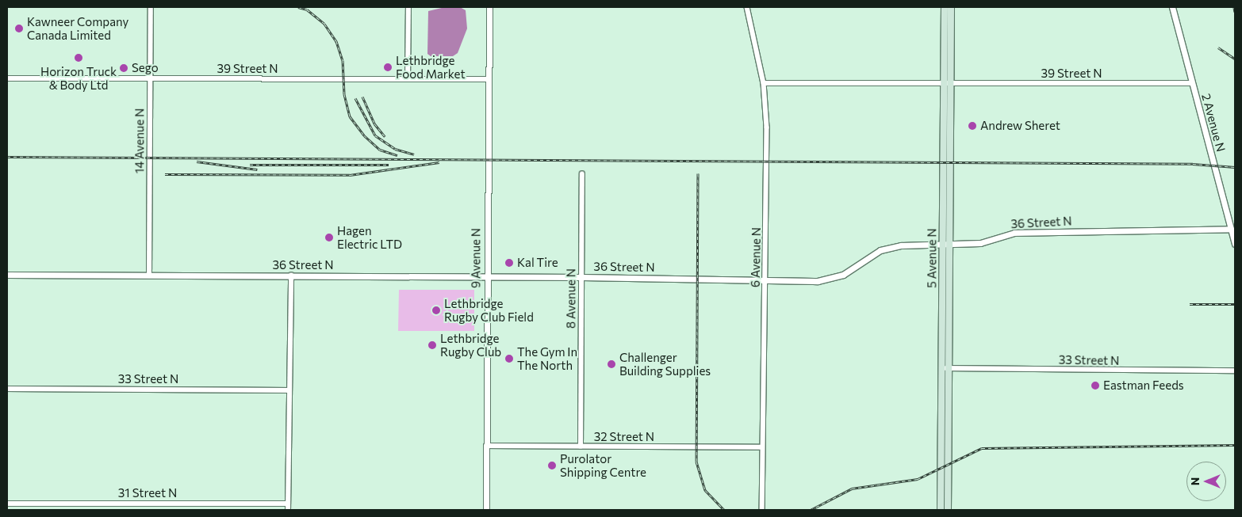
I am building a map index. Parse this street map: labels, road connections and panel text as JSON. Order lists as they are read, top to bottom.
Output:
{
  "streets": {
    "main road": ["5 Avenue N"],
    "street": [
      "39 Street N",
      "2 Avenue N",
      "14 Avenue N",
      "36 Street N",
      "6 Avenue N",
      "9 Avenue N",
      "8 Avenue N",
      "33 Street N",
      "32 Street N",
      "31 Street N"
    ]
  },
  "crossings": [
    ["39 Street N", "2 Avenue N"],
    ["39 Street N", "14 Avenue N"],
    ["39 Street N", "6 Avenue N"],
    ["39 Street N", "9 Avenue N"],
    ["39 Street N", "5 Avenue N"],
    ["2 Avenue N", "36 Street N"],
    ["14 Avenue N", "36 Street N"],
    ["36 Street N", "6 Avenue N"],
    ["36 Street N", "9 Avenue N"],
    ["36 Street N", "5 Avenue N"],
    ["36 Street N", "8 Avenue N"],
    ["6 Avenue N", "32 Street N"],
    ["9 Avenue N", "32 Street N"],
    ["5 Avenue N", "33 Street N"],
    ["8 Avenue N", "32 Street N"]
  ],
  "places": [
    "Kawneer Company Canada Limited",
    "Horizon Truck & Body Ltd",
    "Lethbridge Food Market",
    "Sego",
    "Andrew Sheret",
    "Hagen Electric LTD",
    "Kal Tire",
    "Lethbridge Rugby Club Field",
    "Lethbridge Rugby Club",
    "The Gym In The North",
    "Challenger Building Supplies",
    "Eastman Feeds",
    "Purolator Shipping Centre"
  ],
  "north": "left"
}
